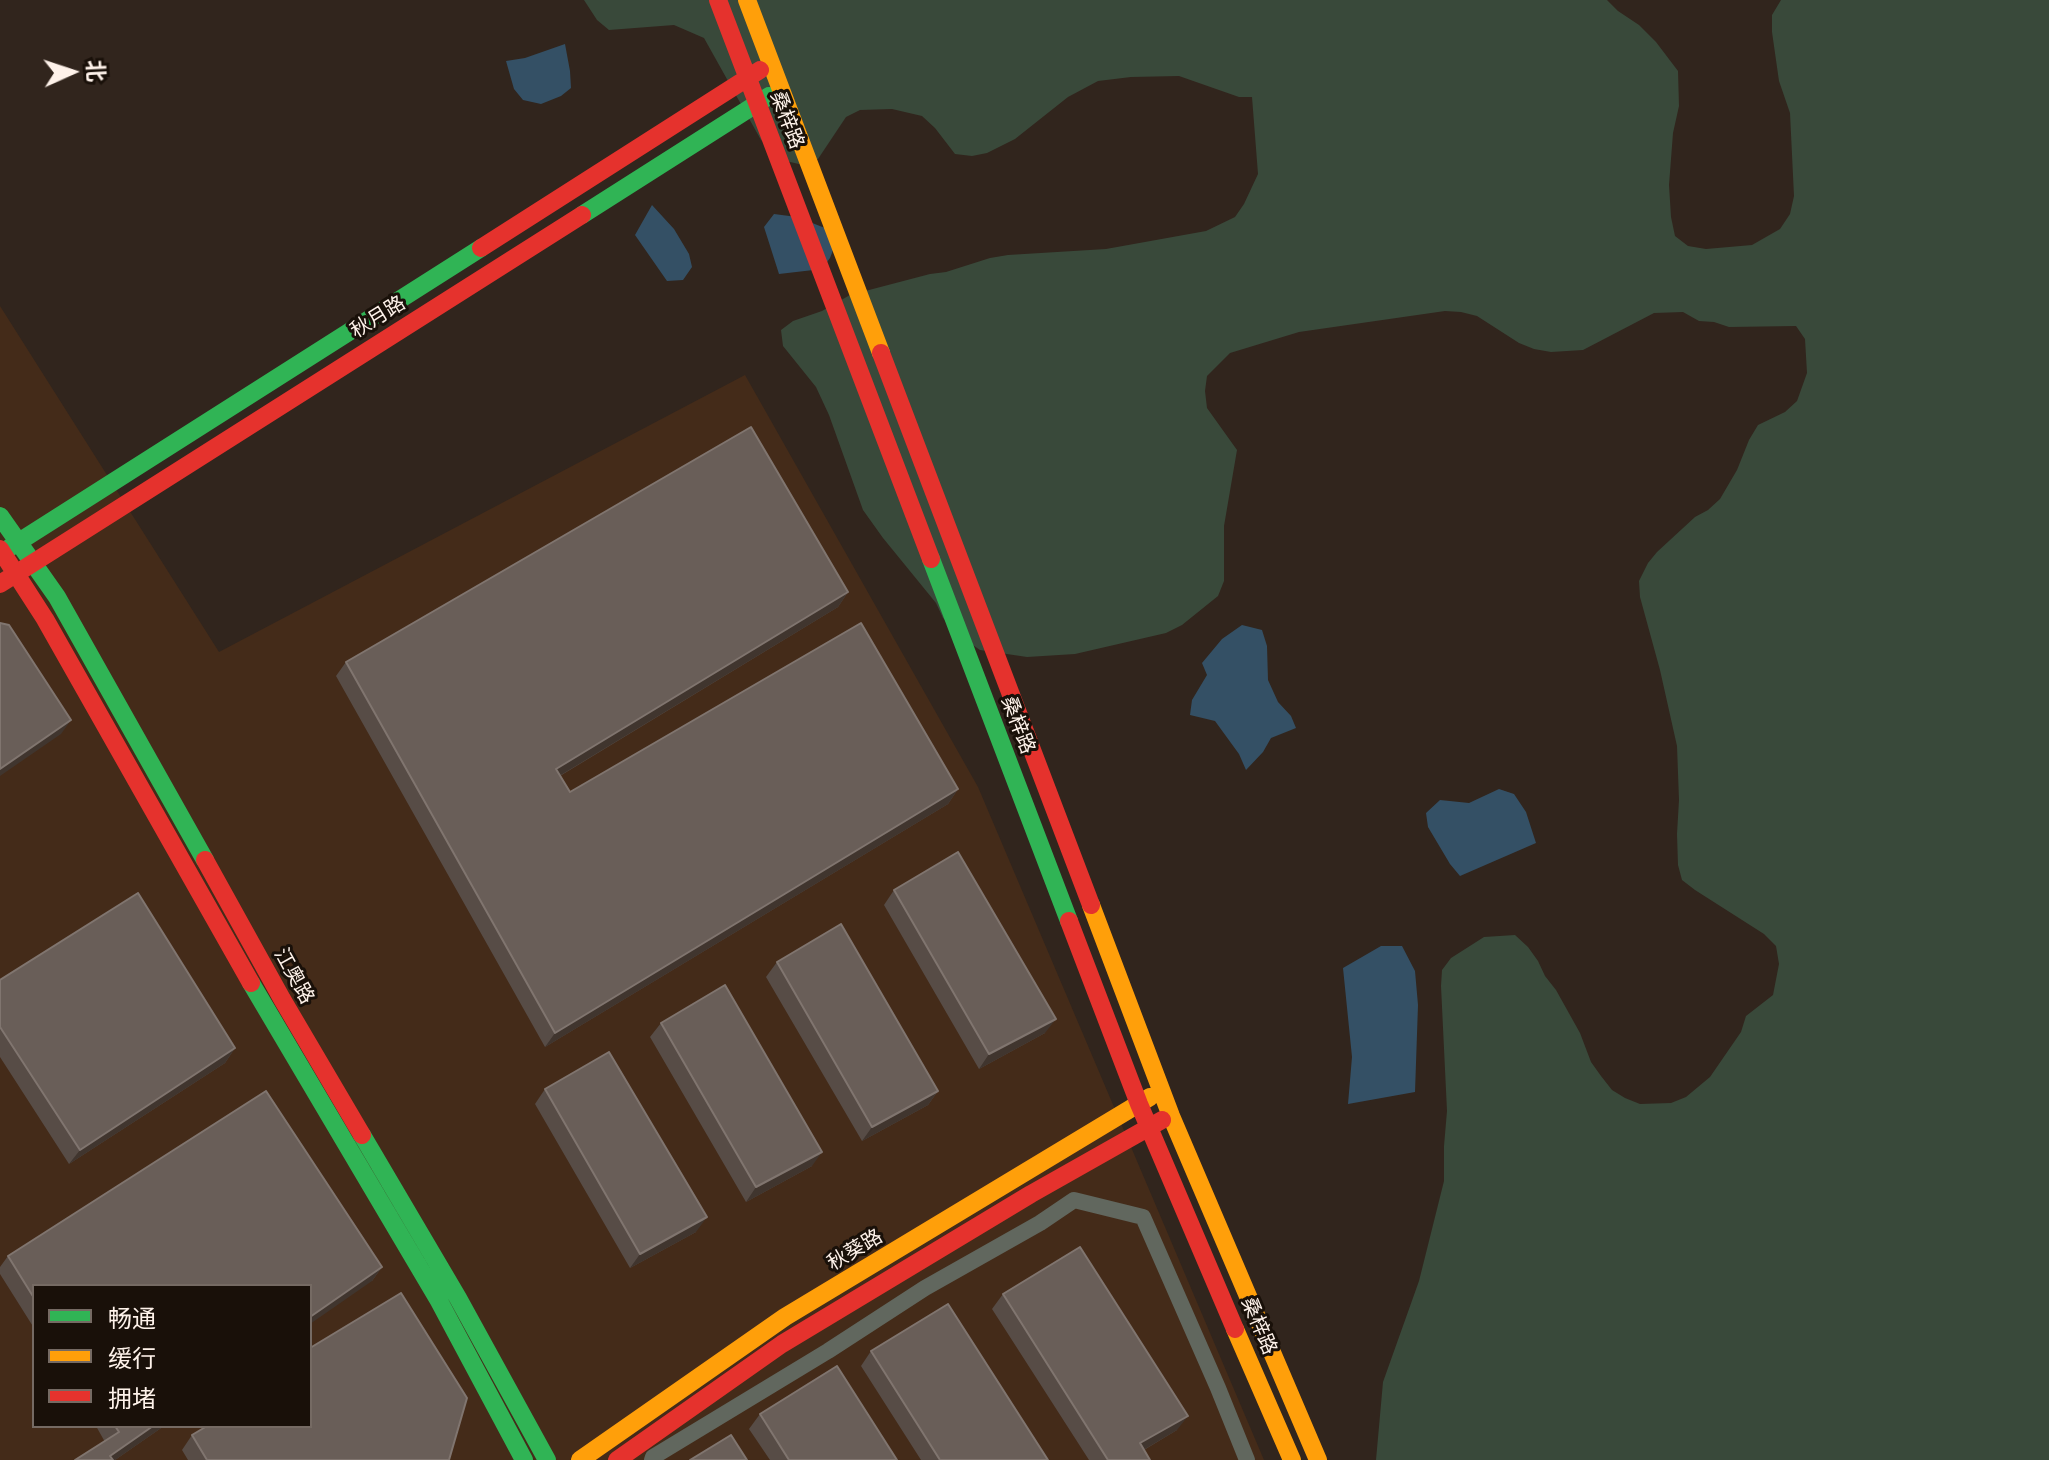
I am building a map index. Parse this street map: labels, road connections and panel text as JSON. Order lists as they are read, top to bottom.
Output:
{
  "streets": {
    "street": [
      "桑梓路",
      "秋月路",
      "江奥路",
      "秋葵路"
    ]
  },
  "crossings": [
    ["桑梓路", "秋月路"],
    ["桑梓路", "秋葵路"],
    ["秋月路", "江奥路"]
  ],
  "legend": ["畅通", "缓行", "拥堵"],
  "north": "right"
}
